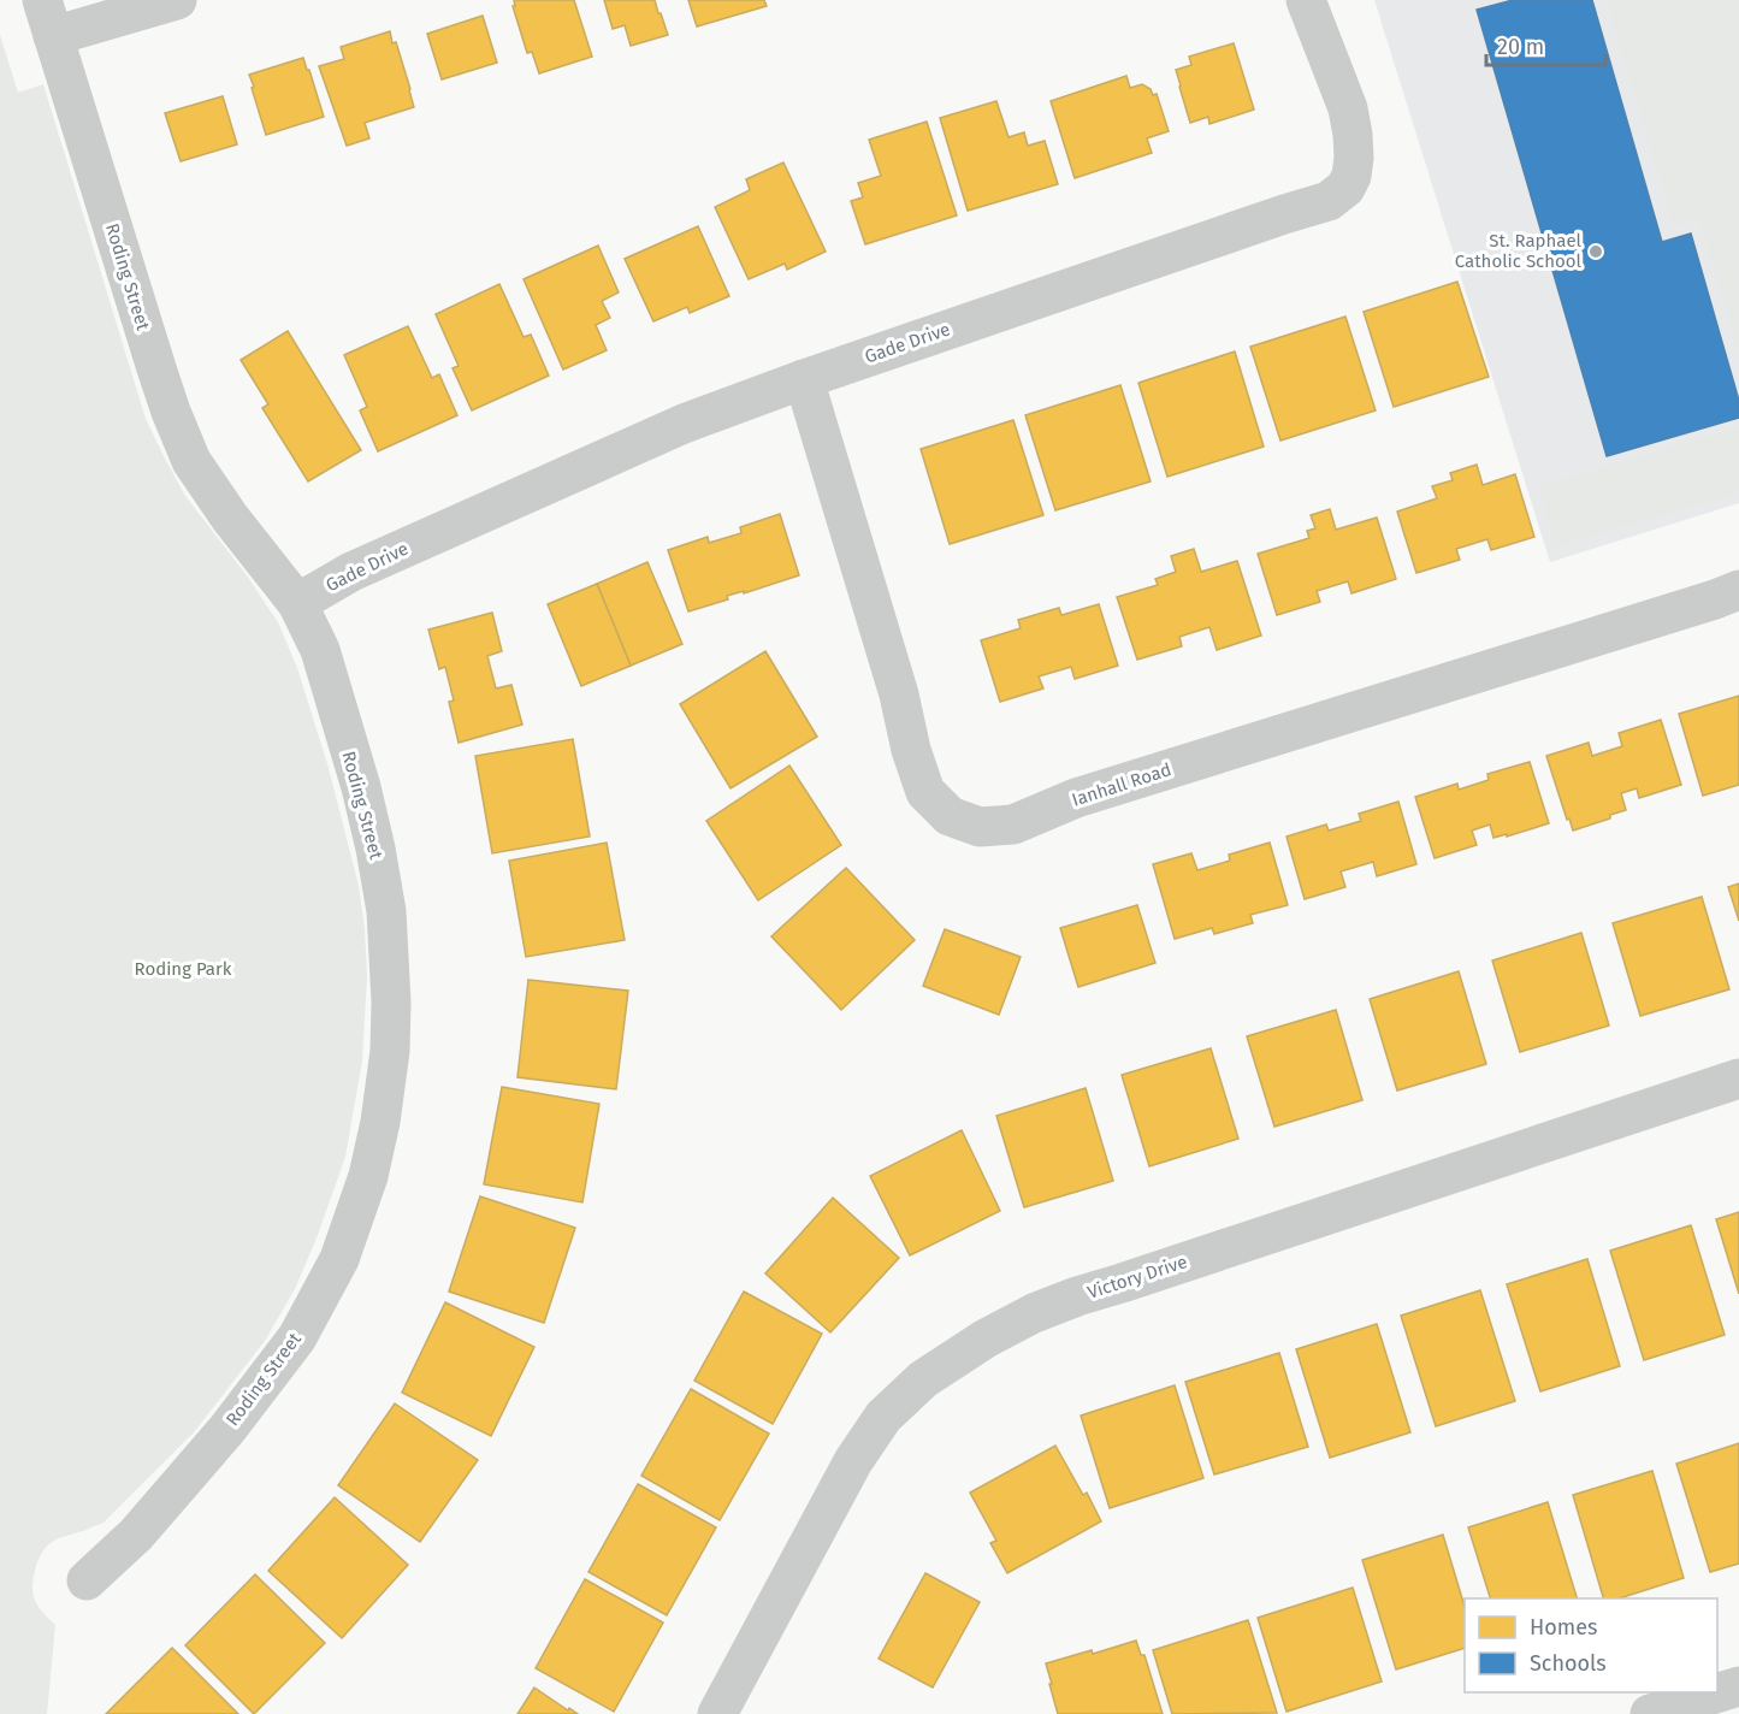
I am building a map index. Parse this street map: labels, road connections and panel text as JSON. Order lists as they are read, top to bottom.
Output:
{
  "streets": {
    "street": [
      "Roding Street",
      "Gade Drive",
      "Ianhall Road",
      "Victory Drive"
    ]
  },
  "crossings": [
    ["Roding Street", "Gade Drive"],
    ["Gade Drive", "Ianhall Road"]
  ],
  "parks": ["Roding Park"],
  "places": ["St. Raphael Catholic School"],
  "legend": ["Homes", "Schools"],
  "scale_bar": "20 m"
}
